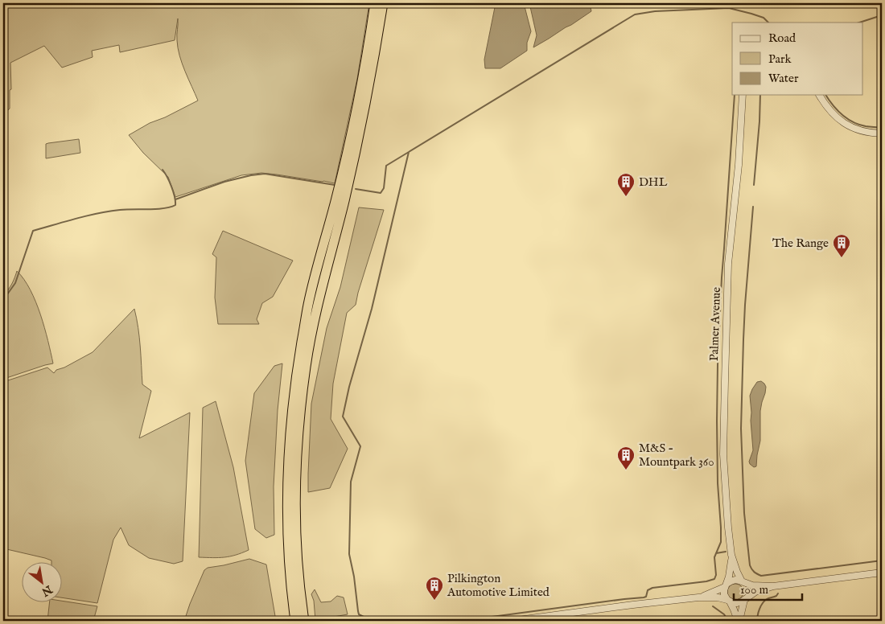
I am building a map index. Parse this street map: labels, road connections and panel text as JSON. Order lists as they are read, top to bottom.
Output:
{
  "streets": {
    "street": ["Palmer Avenue"]
  },
  "places": {
    "building": [
      "DHL",
      "The Range",
      "M&S - Mountpark 360",
      "Pilkington Automotive Limited"
    ]
  },
  "legend": ["Road", "Park", "Water"],
  "scale_bar": "100 m",
  "north": "bottom right"
}
